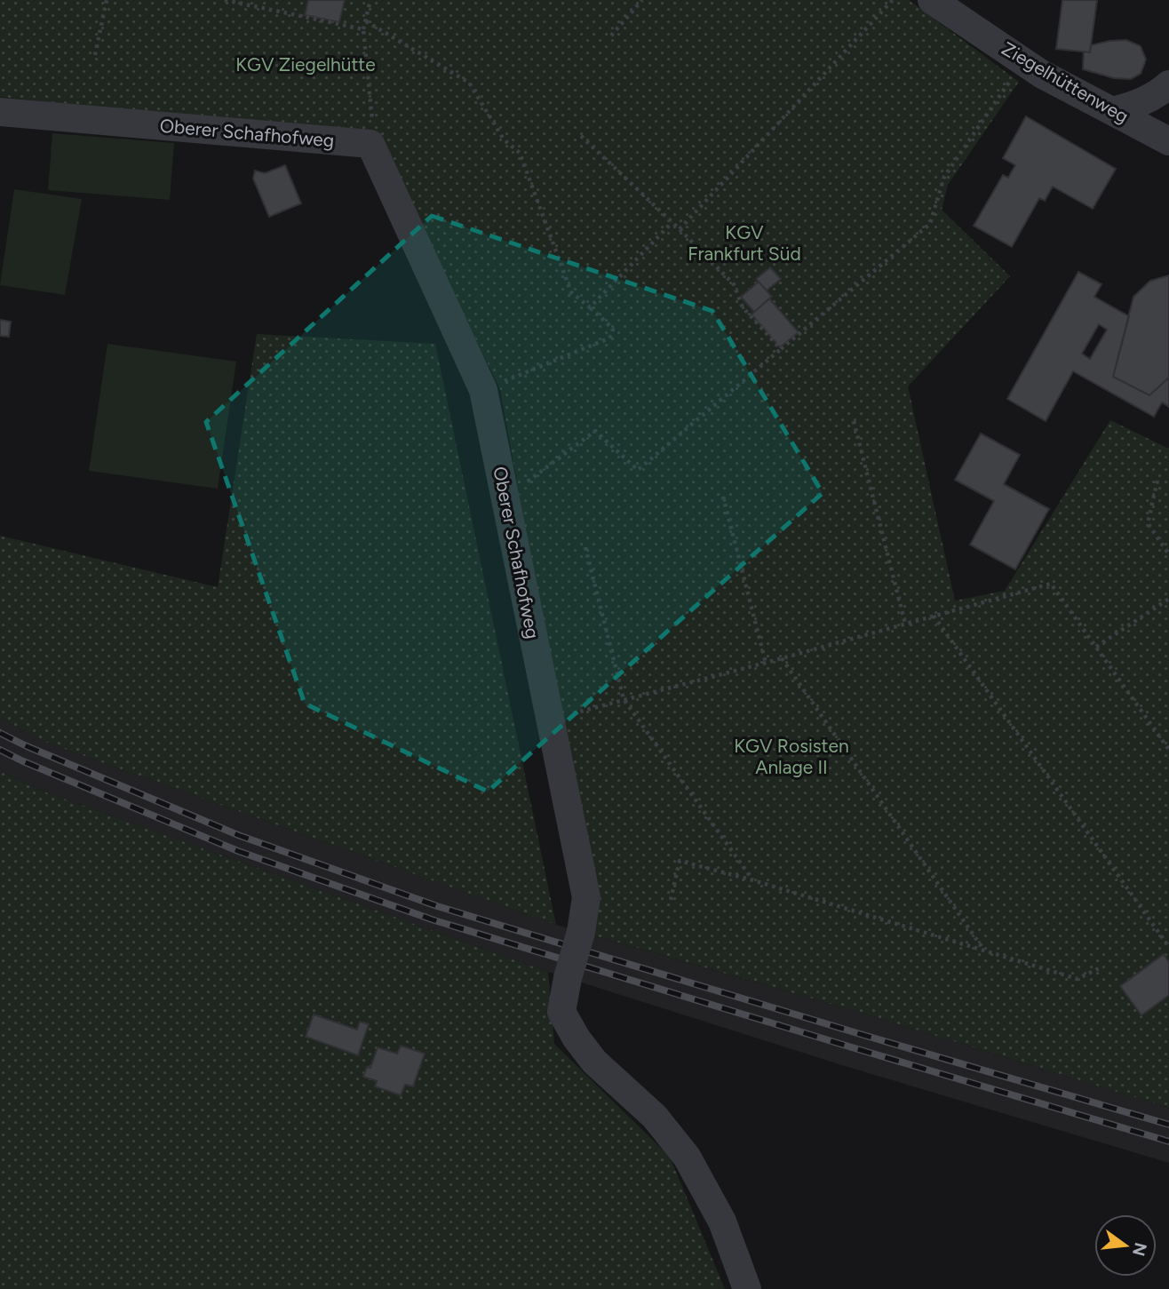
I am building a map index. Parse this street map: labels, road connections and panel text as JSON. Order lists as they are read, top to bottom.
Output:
{
  "streets": {
    "street": ["Ziegelhüttenweg", "Oberer Schafhofweg"]
  },
  "parks": ["KGV Ziegelhütte", "KGV Frankfurt Süd", "KGV Rosisten Anlage II"],
  "north": "right"
}
